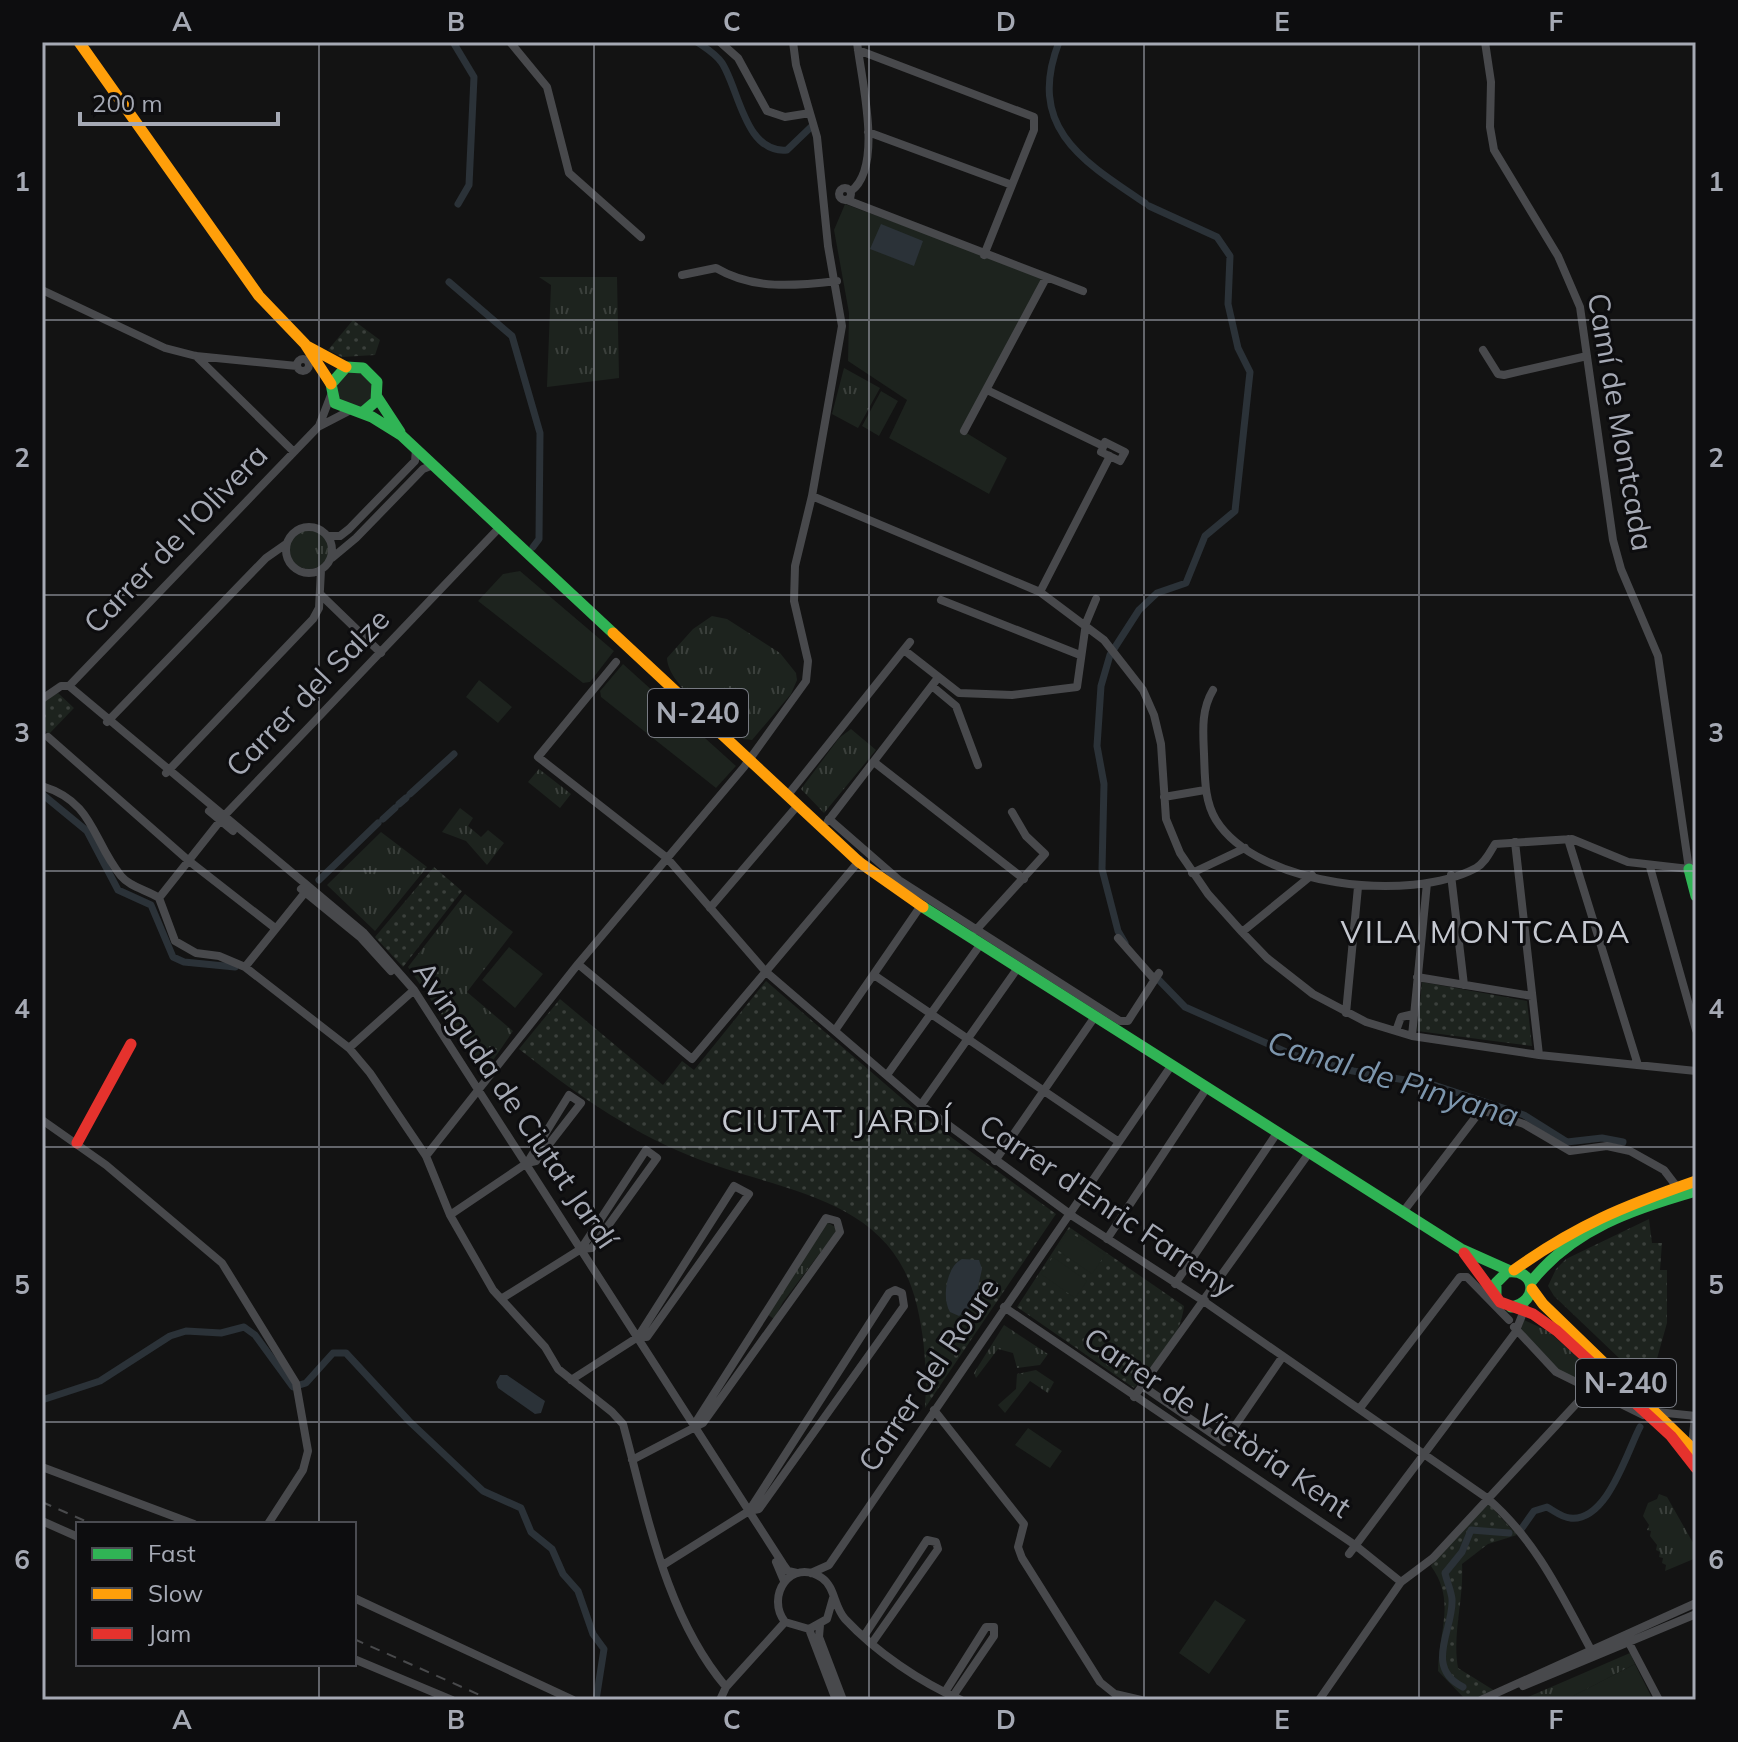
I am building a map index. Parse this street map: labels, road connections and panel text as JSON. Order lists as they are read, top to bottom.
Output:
{
  "streets": {
    "main road": ["N-240"],
    "street": [
      "Camí de Montcada",
      "Carrer de l'Olivera",
      "Carrer del Salze",
      "Avinguda de Ciutat Jardí",
      "Carrer d'Enric Farreny",
      "Carrer del Roure",
      "Carrer de Victòria Kent"
    ]
  },
  "crossings": [
    ["Carrer de l'Olivera", "N-240"],
    ["Carrer de l'Olivera", "Avinguda de Ciutat Jardí"],
    ["Carrer del Salze", "N-240"],
    ["Carrer del Salze", "Avinguda de Ciutat Jardí"],
    ["N-240", "Carrer del Roure"],
    ["Avinguda de Ciutat Jardí", "Carrer del Roure"],
    ["Carrer d'Enric Farreny", "Carrer del Roure"],
    ["Carrer d'Enric Farreny", "Carrer de Victòria Kent"],
    ["Carrer del Roure", "Carrer de Victòria Kent"]
  ],
  "districts": ["VILA MONTCADA", "CIUTAT JARDÍ"],
  "water": ["Canal de Pinyana"],
  "legend": ["Fast", "Slow", "Jam"],
  "scale_bar": "200 m",
  "grid": {
    "columns": [
      "A",
      "B",
      "C",
      "D",
      "E",
      "F"
    ],
    "rows": [
      "1",
      "2",
      "3",
      "4",
      "5",
      "6"
    ]
  }
}
